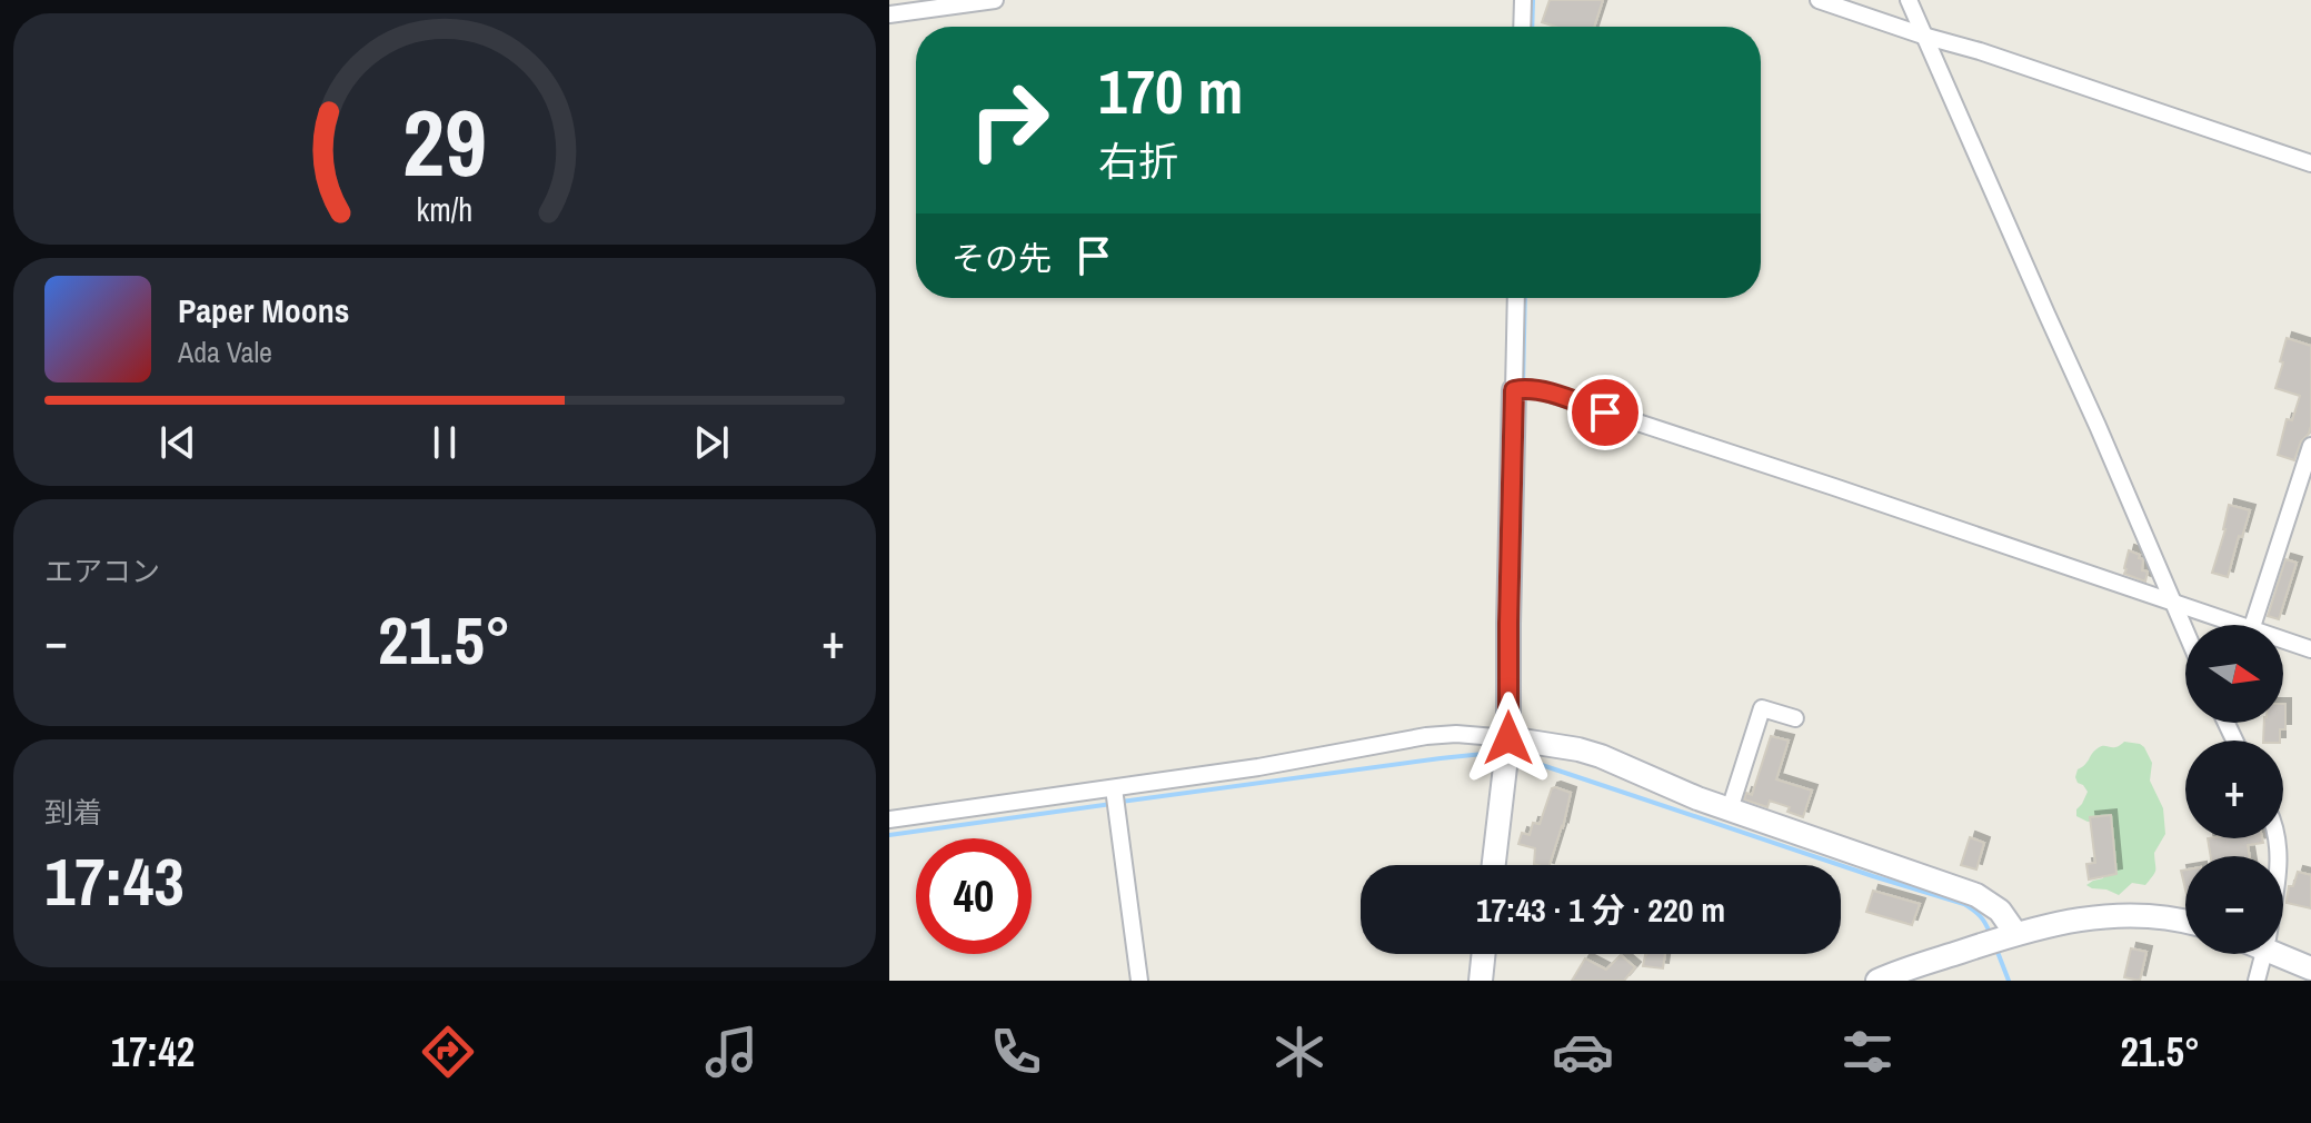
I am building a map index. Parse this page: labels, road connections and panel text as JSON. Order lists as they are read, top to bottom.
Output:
{
  "north": "right",
  "page": {
    "turn": ["170 m", "右折"],
    "then": "その先",
    "song": ["Paper Moons", "Ada Vale"],
    "tile": [
      "エアコン",
      ["到着", "17:43"]
    ],
    "heat": ["−", "21.5°", "+"],
    "map_buttons": ["+", "−"],
    "limit": "40",
    "trip": "17:43 · 1 分 · 220 m",
    "tabs": ["17:42", "21.5°"],
    "gauge": ["29", "km/h"]
  }
}
